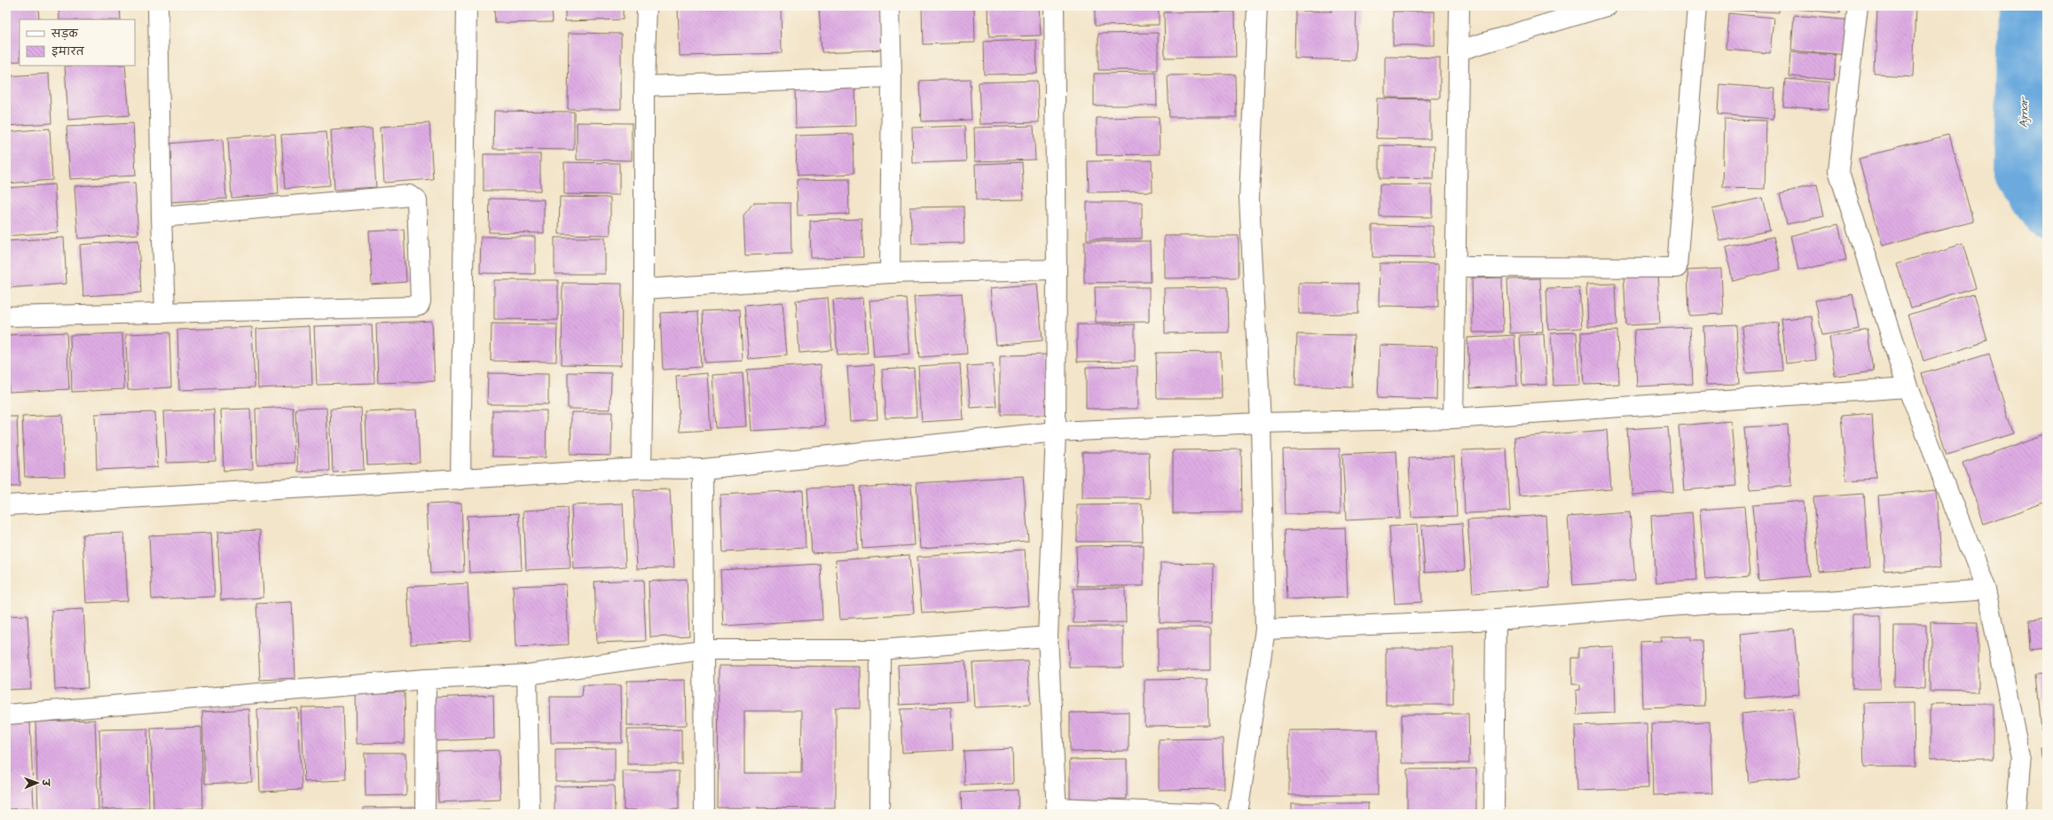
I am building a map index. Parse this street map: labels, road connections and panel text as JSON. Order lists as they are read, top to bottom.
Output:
{
  "water": ["Ajmar"],
  "legend": ["सड़क", "इमारत"],
  "north": "right"
}
